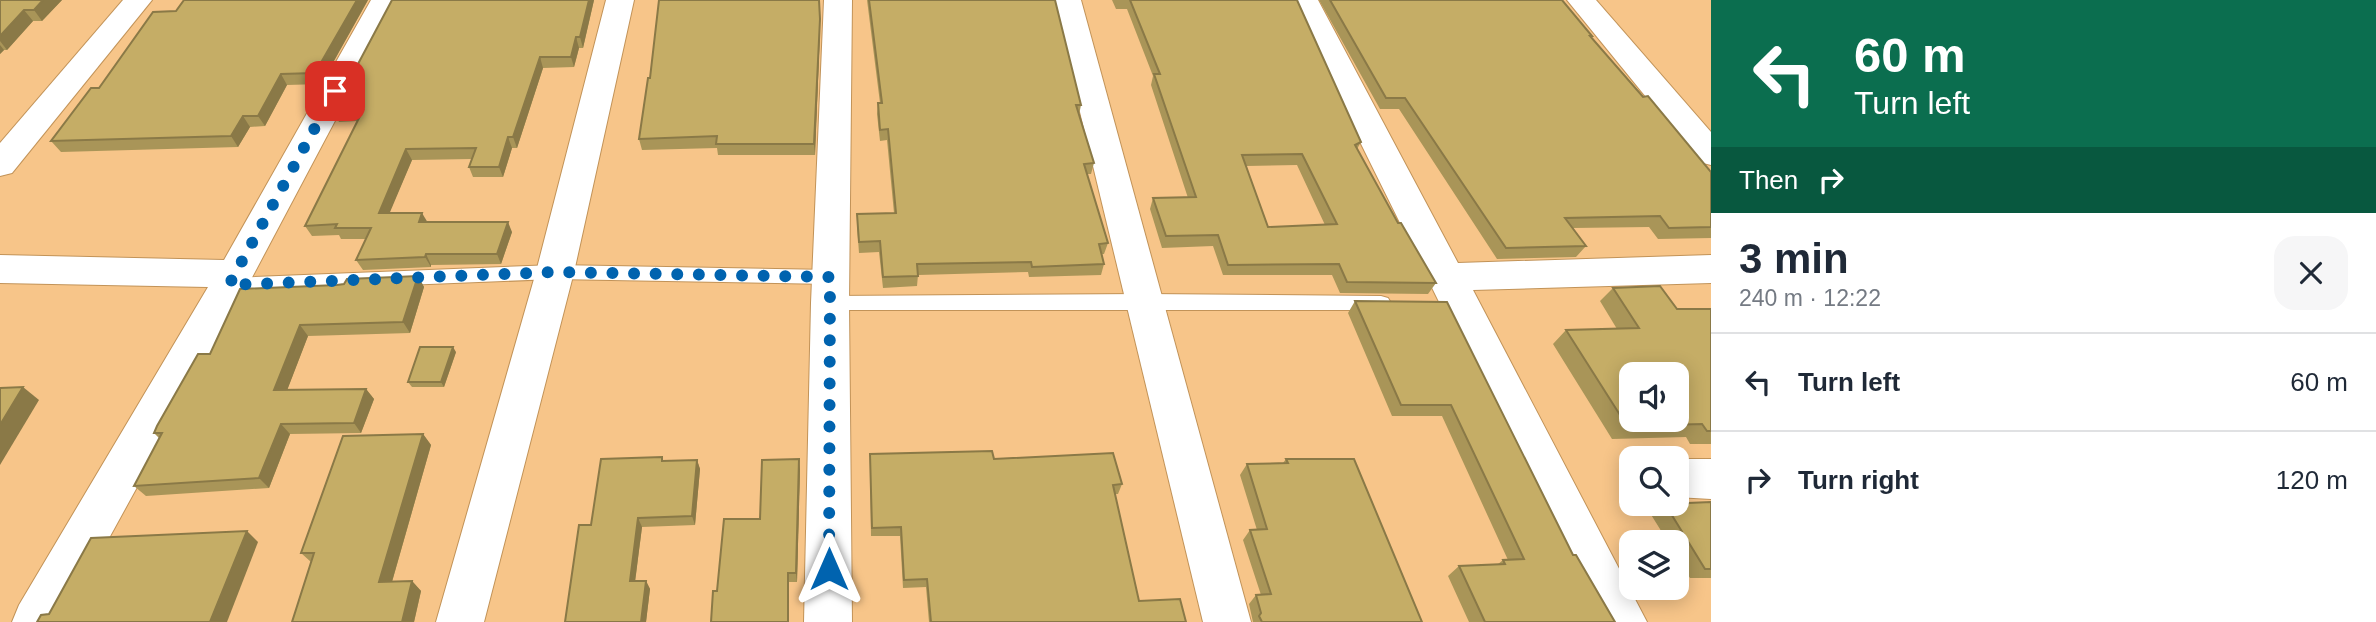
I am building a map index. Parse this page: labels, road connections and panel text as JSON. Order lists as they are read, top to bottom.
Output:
{
  "page": {
    "turn": ["60 m", "Turn left"],
    "then": "Then",
    "heading": ["3 min", "240 m · 12:22"],
    "list": [
      {
        "name": "Turn left",
        "value": "60 m"
      },
      {
        "name": "Turn right",
        "value": "120 m"
      }
    ]
  }
}
